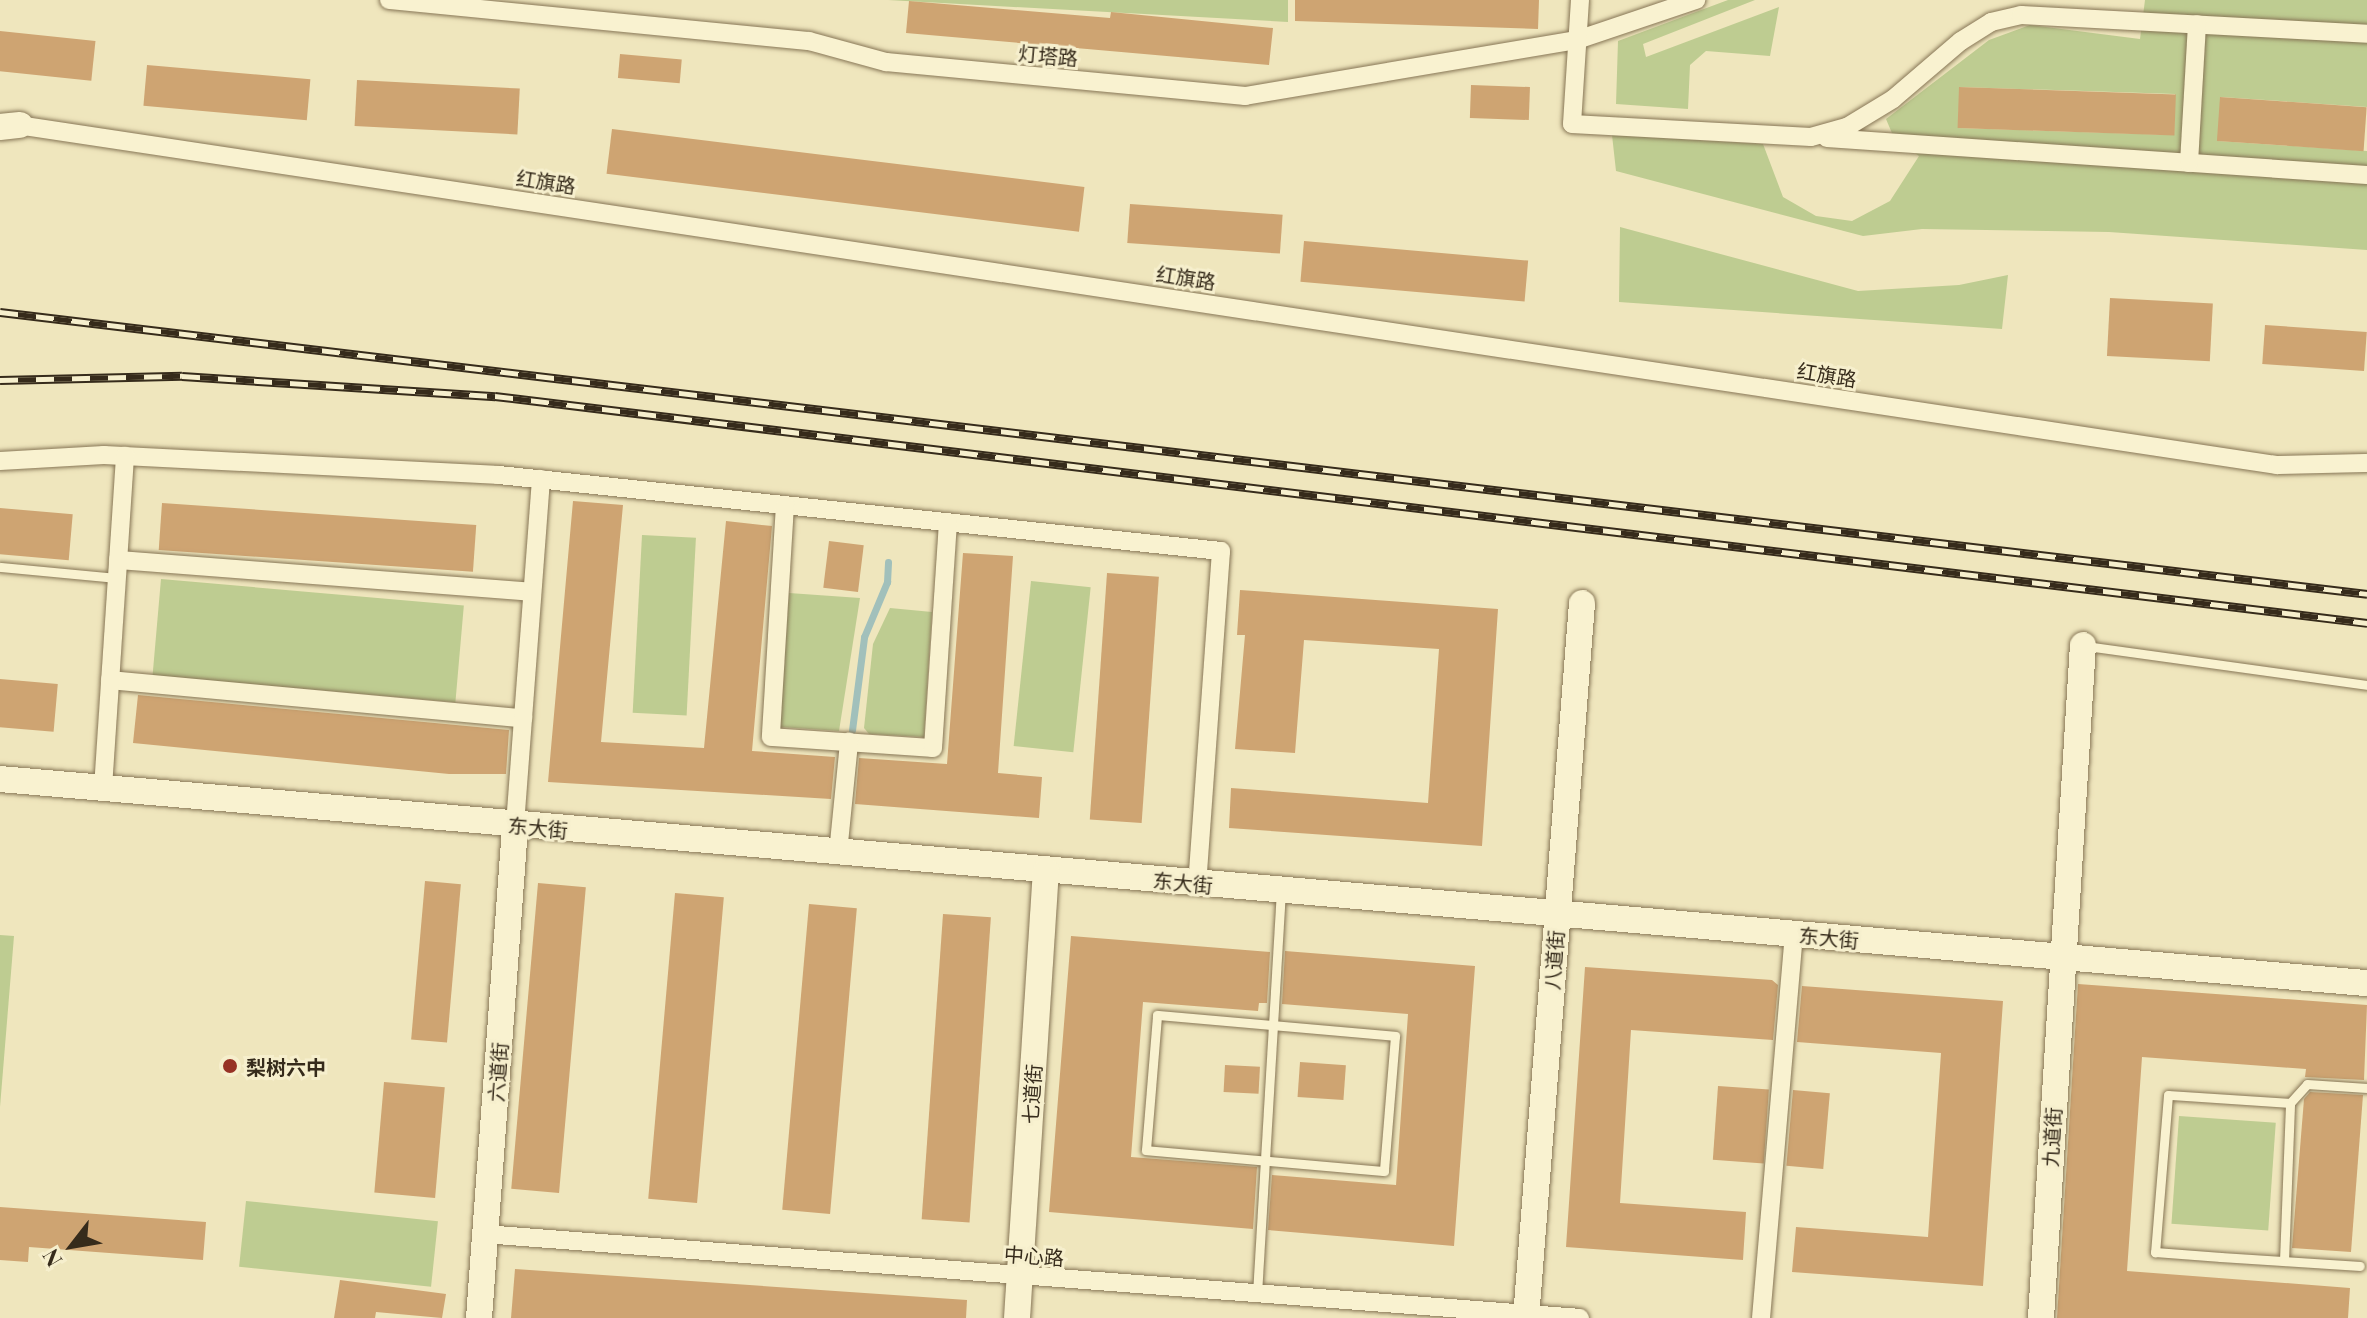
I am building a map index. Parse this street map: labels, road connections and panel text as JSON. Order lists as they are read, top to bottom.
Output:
{
  "streets": {
    "street": [
      "灯塔路",
      "红旗路",
      "东大街",
      "八道街",
      "六道街",
      "七道街",
      "九道街",
      "中心路"
    ]
  },
  "crossings": [
    ["东大街", "八道街"],
    ["东大街", "六道街"],
    ["东大街", "七道街"],
    ["东大街", "九道街"],
    ["八道街", "中心路"],
    ["六道街", "中心路"],
    ["七道街", "中心路"]
  ],
  "places": ["梨树六中"],
  "north": "bottom left"
}
